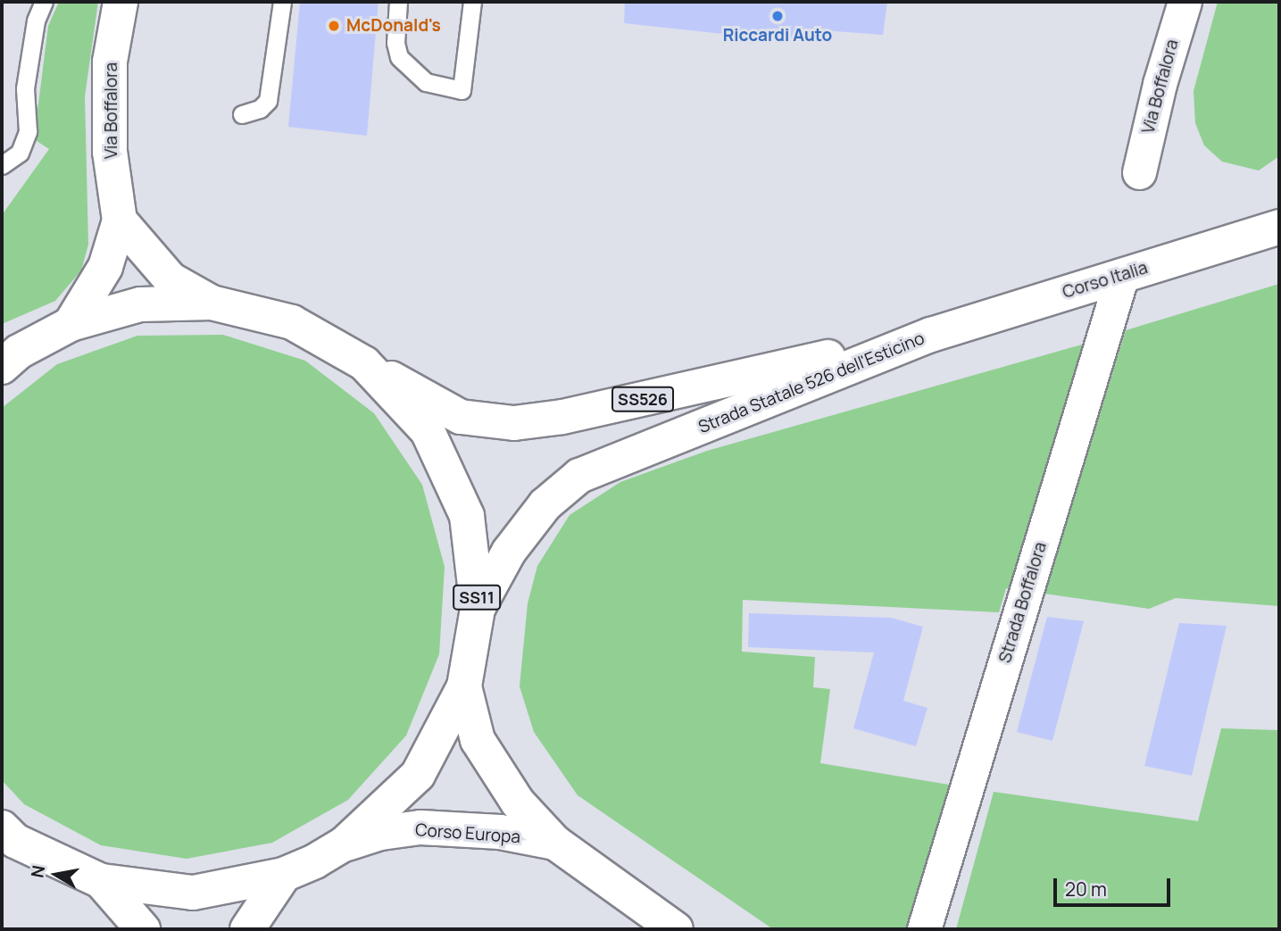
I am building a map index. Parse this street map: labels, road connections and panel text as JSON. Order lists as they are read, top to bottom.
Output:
{
  "streets": {
    "main road": [
      "Via Boffalora",
      "Corso Italia",
      "Strada Statale 526 dell'Esticino",
      "SS526",
      "SS11",
      "Corso Europa"
    ],
    "street": ["Strada Boffalora"]
  },
  "crossings": [
    ["Via Boffalora", "Corso Europa"],
    ["Corso Italia", "Strada Statale 526 dell'Esticino"],
    ["Corso Italia", "Strada Boffalora"],
    ["Strada Statale 526 dell'Esticino", "Corso Europa"]
  ],
  "places": ["Riccardi Auto", "McDonald's"],
  "scale_bar": "20 m",
  "north": "left"
}
